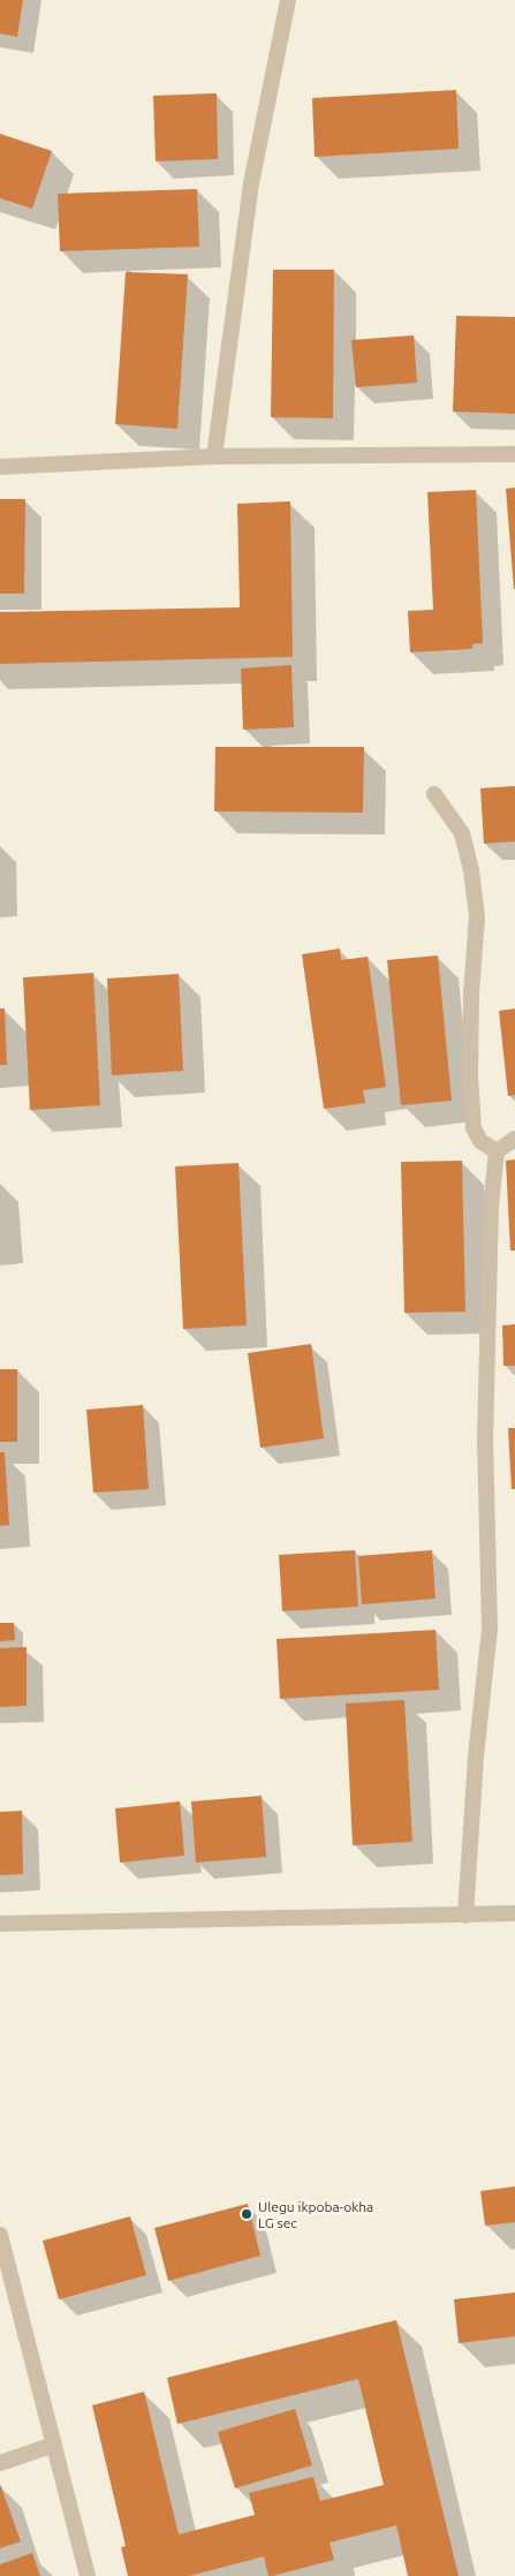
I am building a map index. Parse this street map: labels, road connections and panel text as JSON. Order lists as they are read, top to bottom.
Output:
{
  "places": ["Ulegu ikpoba-okha LG sec"]
}
